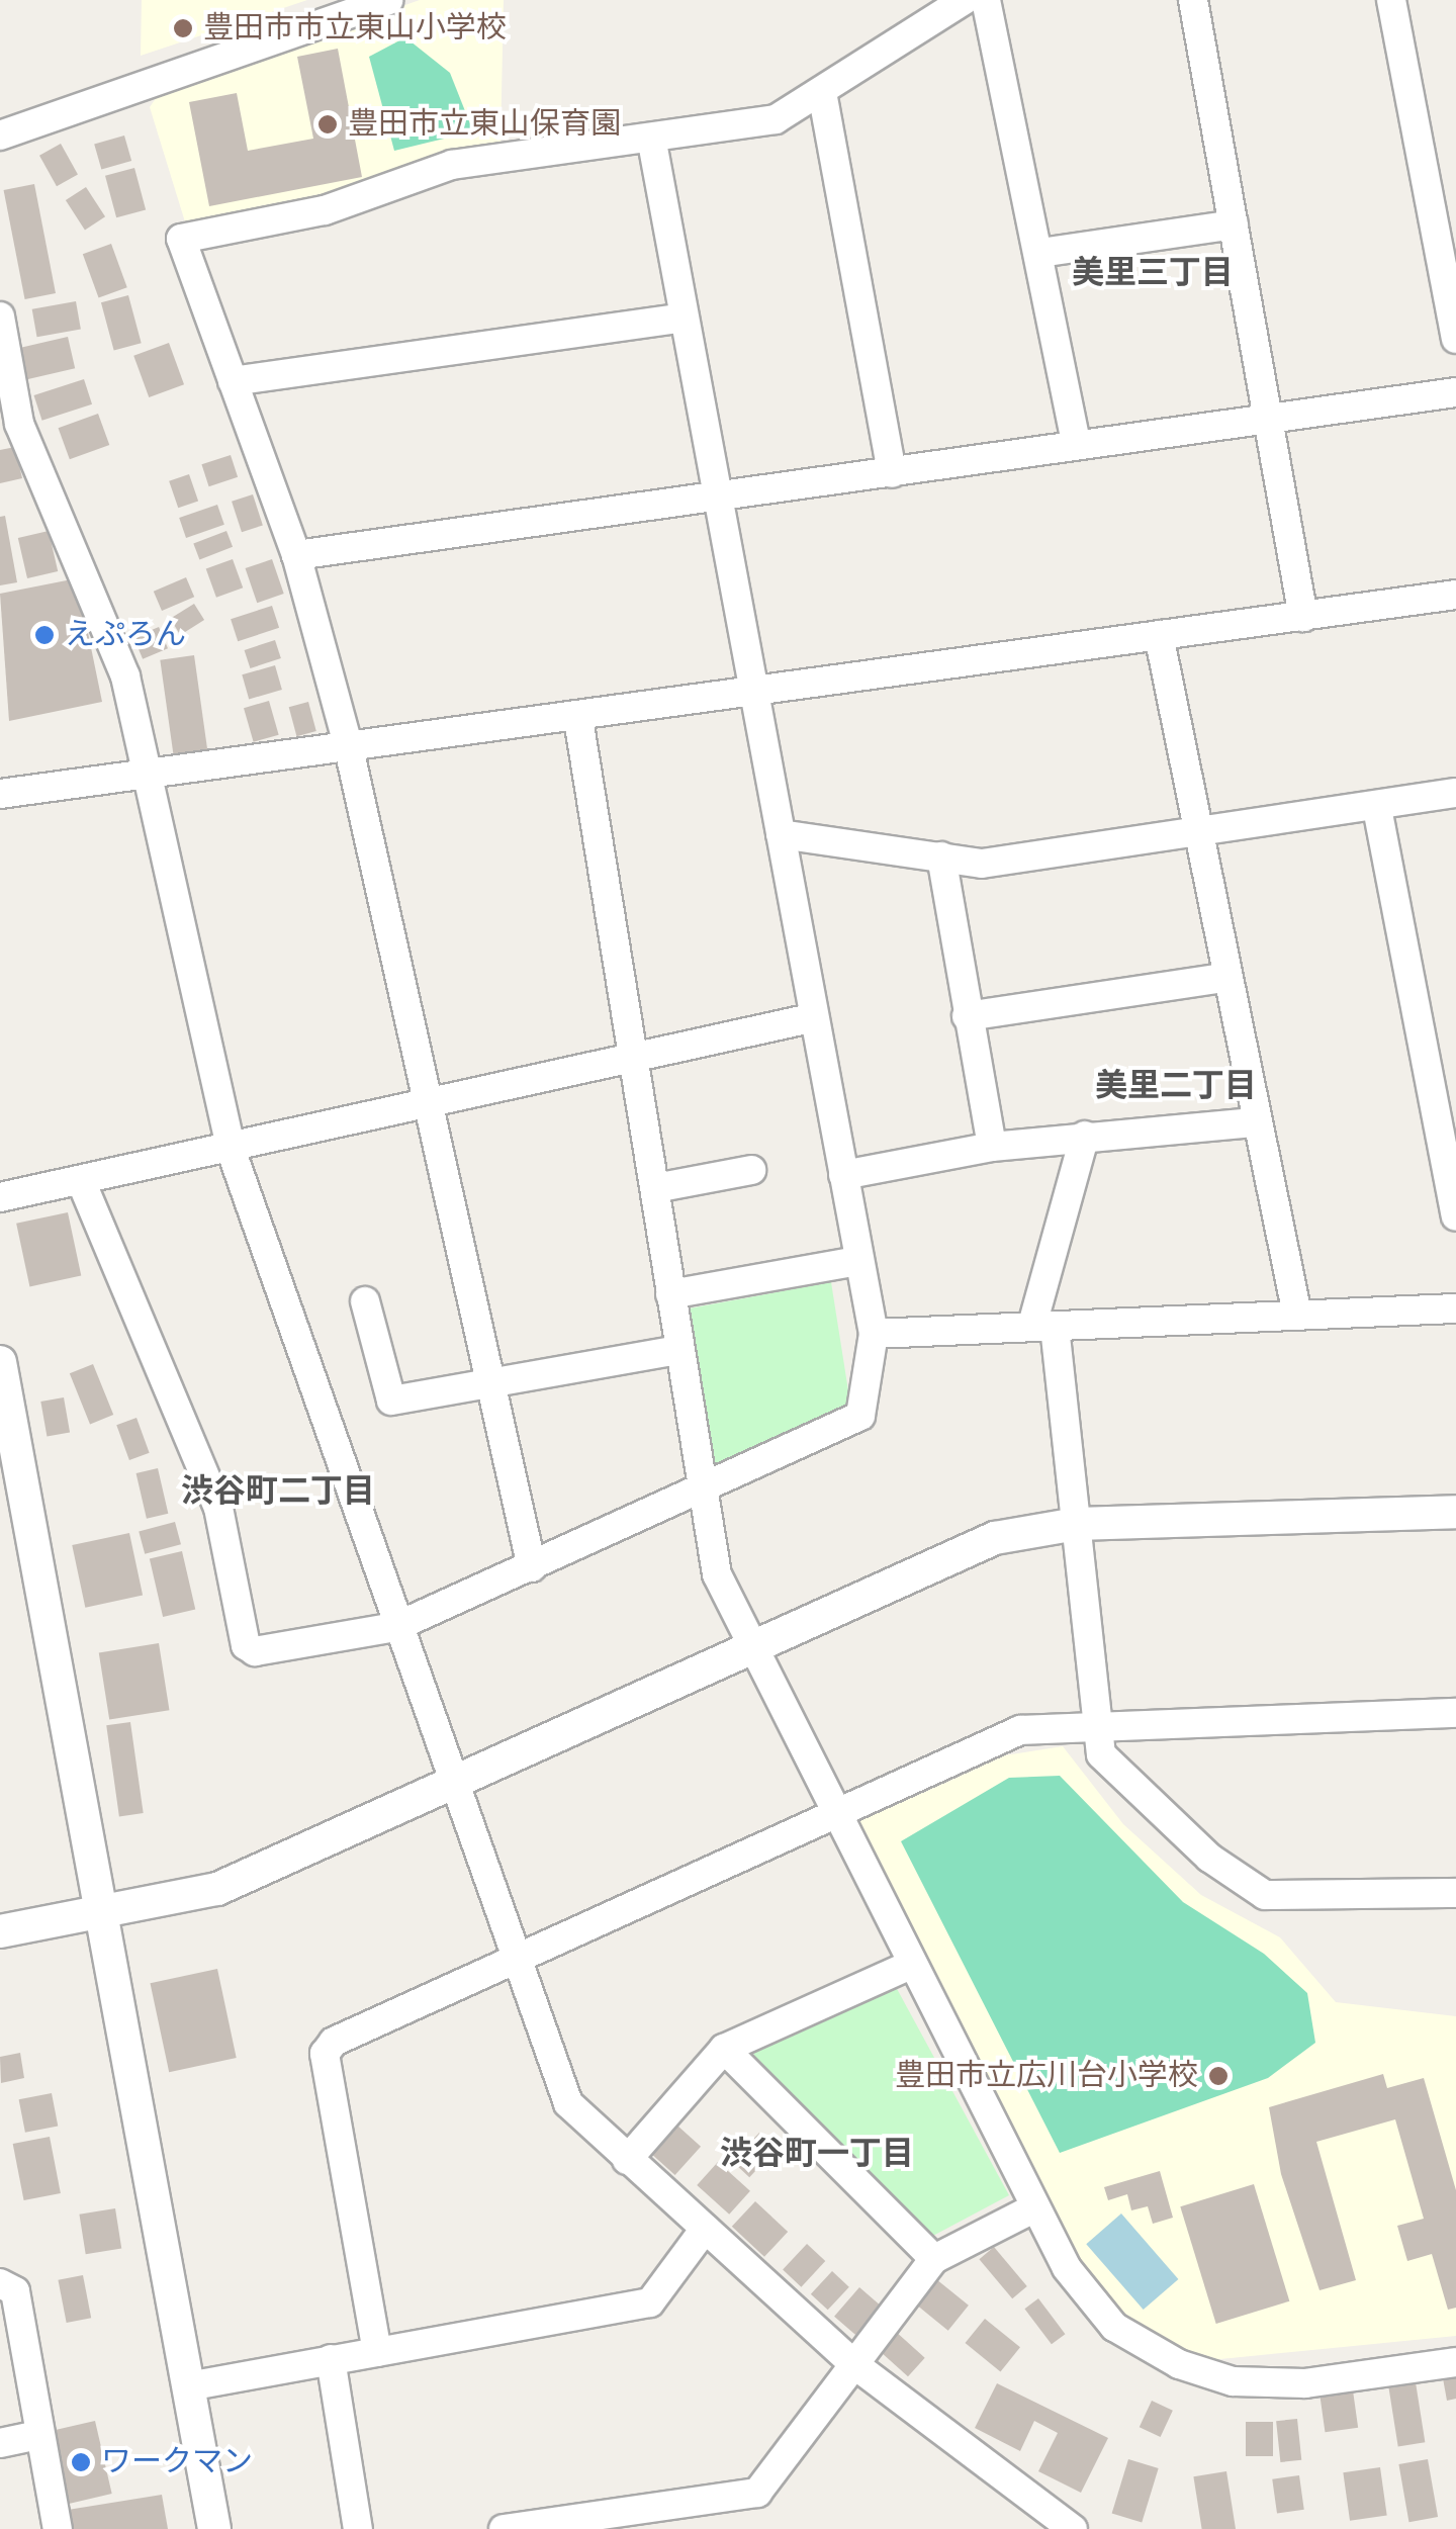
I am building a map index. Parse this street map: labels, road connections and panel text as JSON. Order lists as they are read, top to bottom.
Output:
{
  "districts": [
    "美里三丁目",
    "美里二丁目",
    "渋谷町二丁目",
    "渋谷町一丁目"
  ],
  "places": [
    "豊田市市立東山小学校",
    "豊田市立東山保育園",
    "えぷろん",
    "豊田市立広川台小学校",
    "ワークマン"
  ]
}
